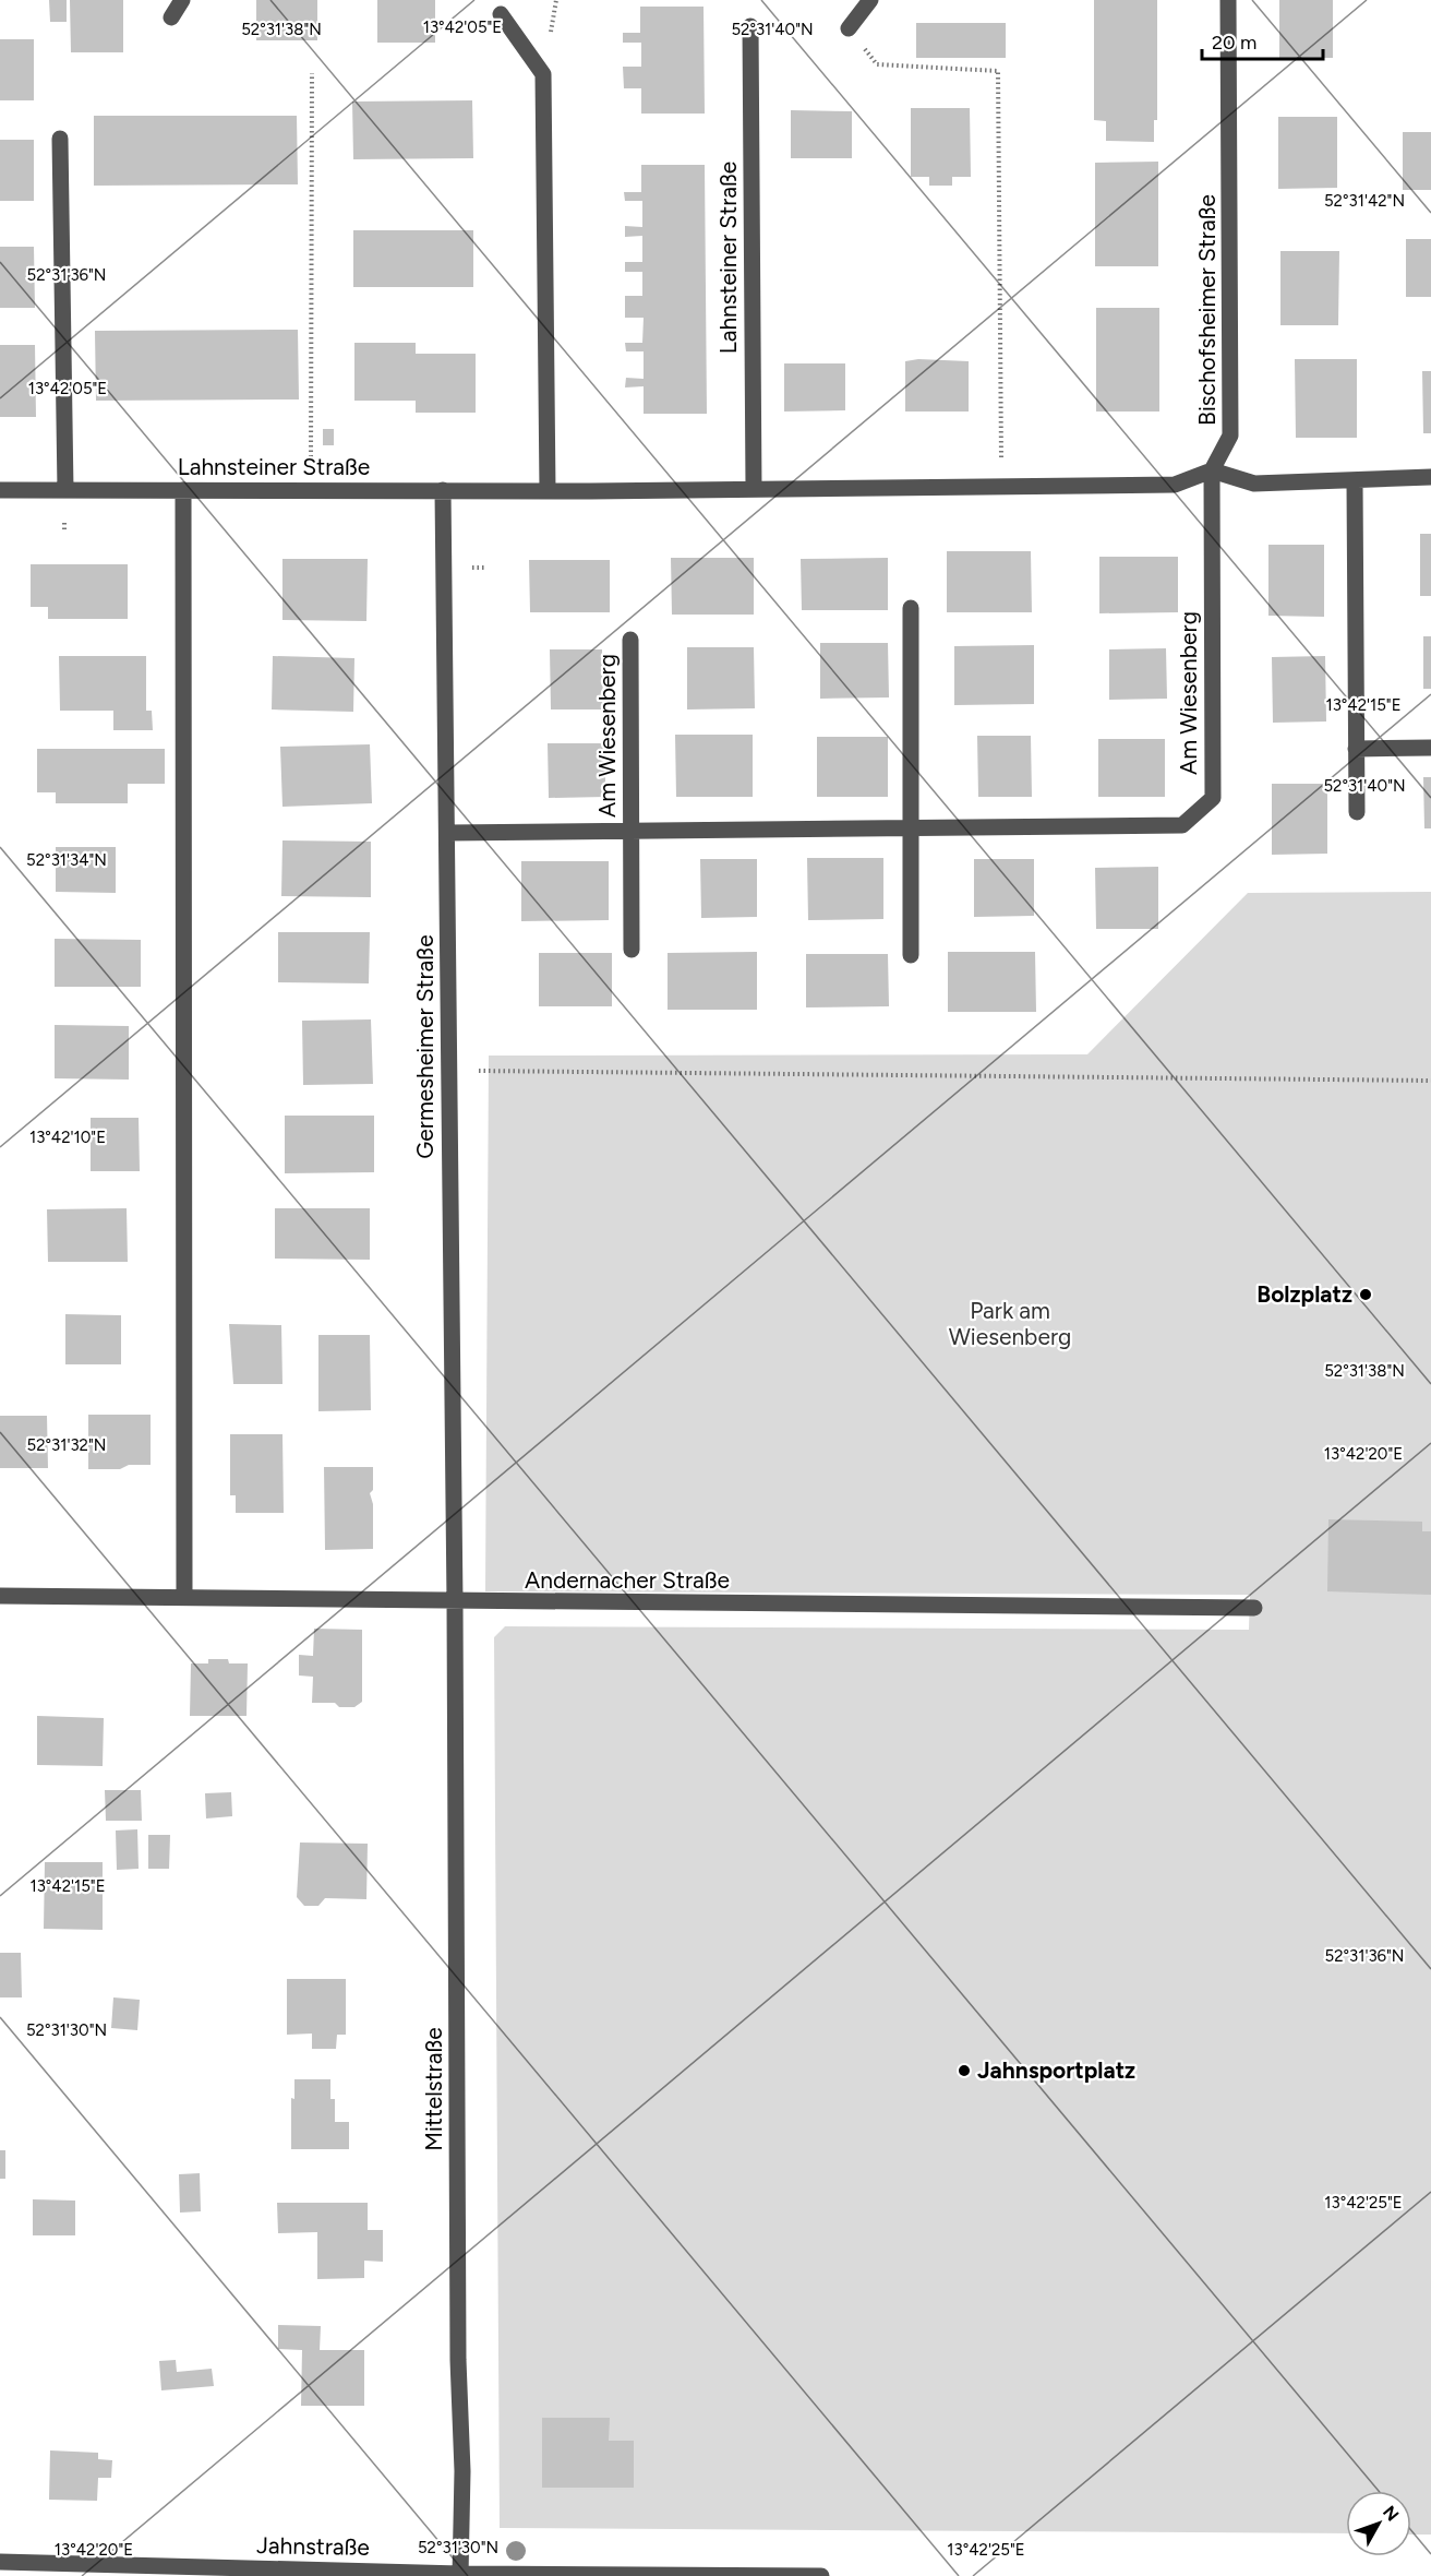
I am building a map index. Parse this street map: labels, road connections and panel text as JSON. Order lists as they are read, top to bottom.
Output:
{
  "streets": {
    "street": [
      "Lahnsteiner Straße",
      "Bischofsheimer Straße",
      "Am Wiesenberg",
      "Germesheimer Straße",
      "Andernacher Straße",
      "Mittelstraße",
      "Jahnstraße"
    ]
  },
  "crossings": [
    ["Lahnsteiner Straße", "Bischofsheimer Straße"],
    ["Lahnsteiner Straße", "Am Wiesenberg"],
    ["Lahnsteiner Straße", "Germesheimer Straße"],
    ["Bischofsheimer Straße", "Am Wiesenberg"],
    ["Am Wiesenberg", "Germesheimer Straße"],
    ["Germesheimer Straße", "Andernacher Straße"],
    ["Germesheimer Straße", "Mittelstraße"],
    ["Andernacher Straße", "Mittelstraße"],
    ["Mittelstraße", "Jahnstraße"]
  ],
  "parks": ["Park am Wiesenberg"],
  "places": ["Bolzplatz", "Jahnsportplatz"],
  "scale_bar": "20 m",
  "north": "top right",
  "coordinates": [
    "13°42'05\"E",
    "52°31'38\"N",
    "52°31'40\"N",
    "52°31'42\"N",
    "52°31'36\"N",
    "13°42'15\"E",
    "52°31'34\"N",
    "13°42'10\"E",
    "52°31'32\"N",
    "13°42'20\"E",
    "52°31'30\"N",
    "13°42'25\"E"
  ]
}
